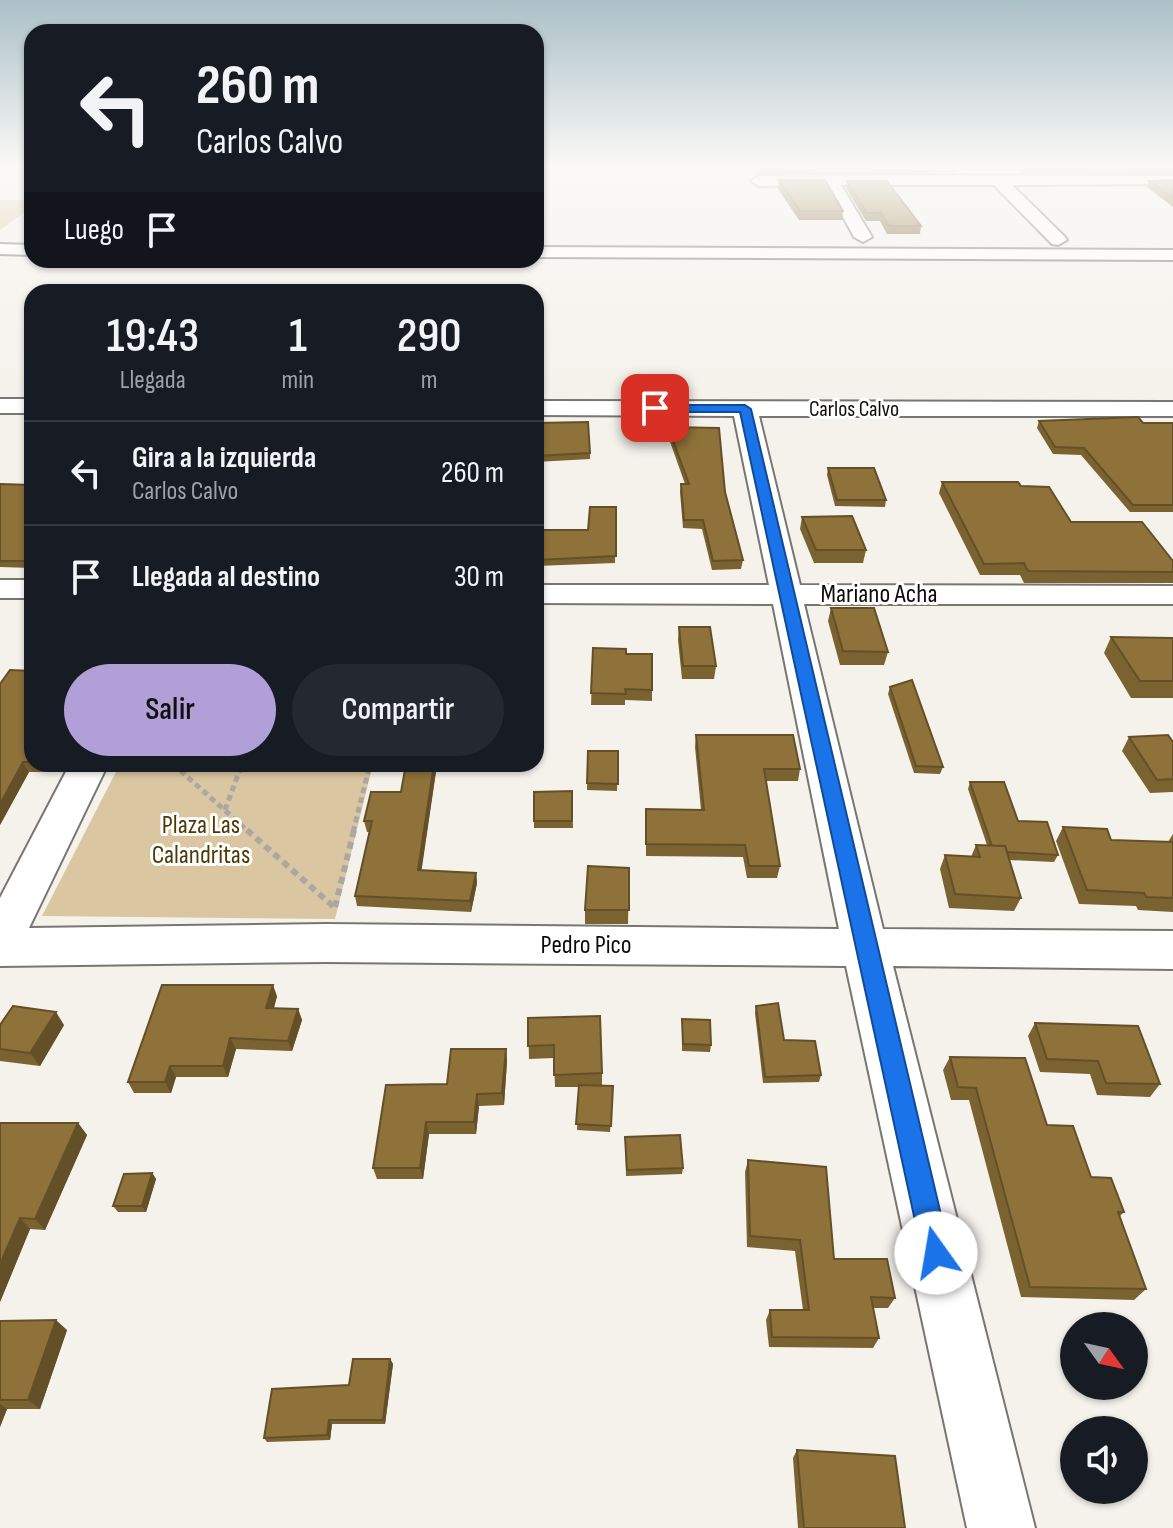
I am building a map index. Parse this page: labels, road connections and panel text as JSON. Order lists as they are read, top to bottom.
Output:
{
  "streets": {
    "street": ["Carlos Calvo", "Mariano Acha", "Pedro Pico"]
  },
  "parks": ["Plaza Las Calandritas"],
  "north": "bottom right",
  "page": {
    "turn": ["260 m", "Carlos Calvo"],
    "then": "Luego",
    "eta": [
      "19:43",
      "Llegada",
      "1",
      "min",
      "290",
      "m"
    ],
    "list": [
      {
        "name": "Gira a la izquierda",
        "note": "Carlos Calvo",
        "value": "260 m"
      },
      {
        "name": "Llegada al destino",
        "value": "30 m"
      }
    ],
    "buttons": ["Salir", "Compartir"]
  }
}
